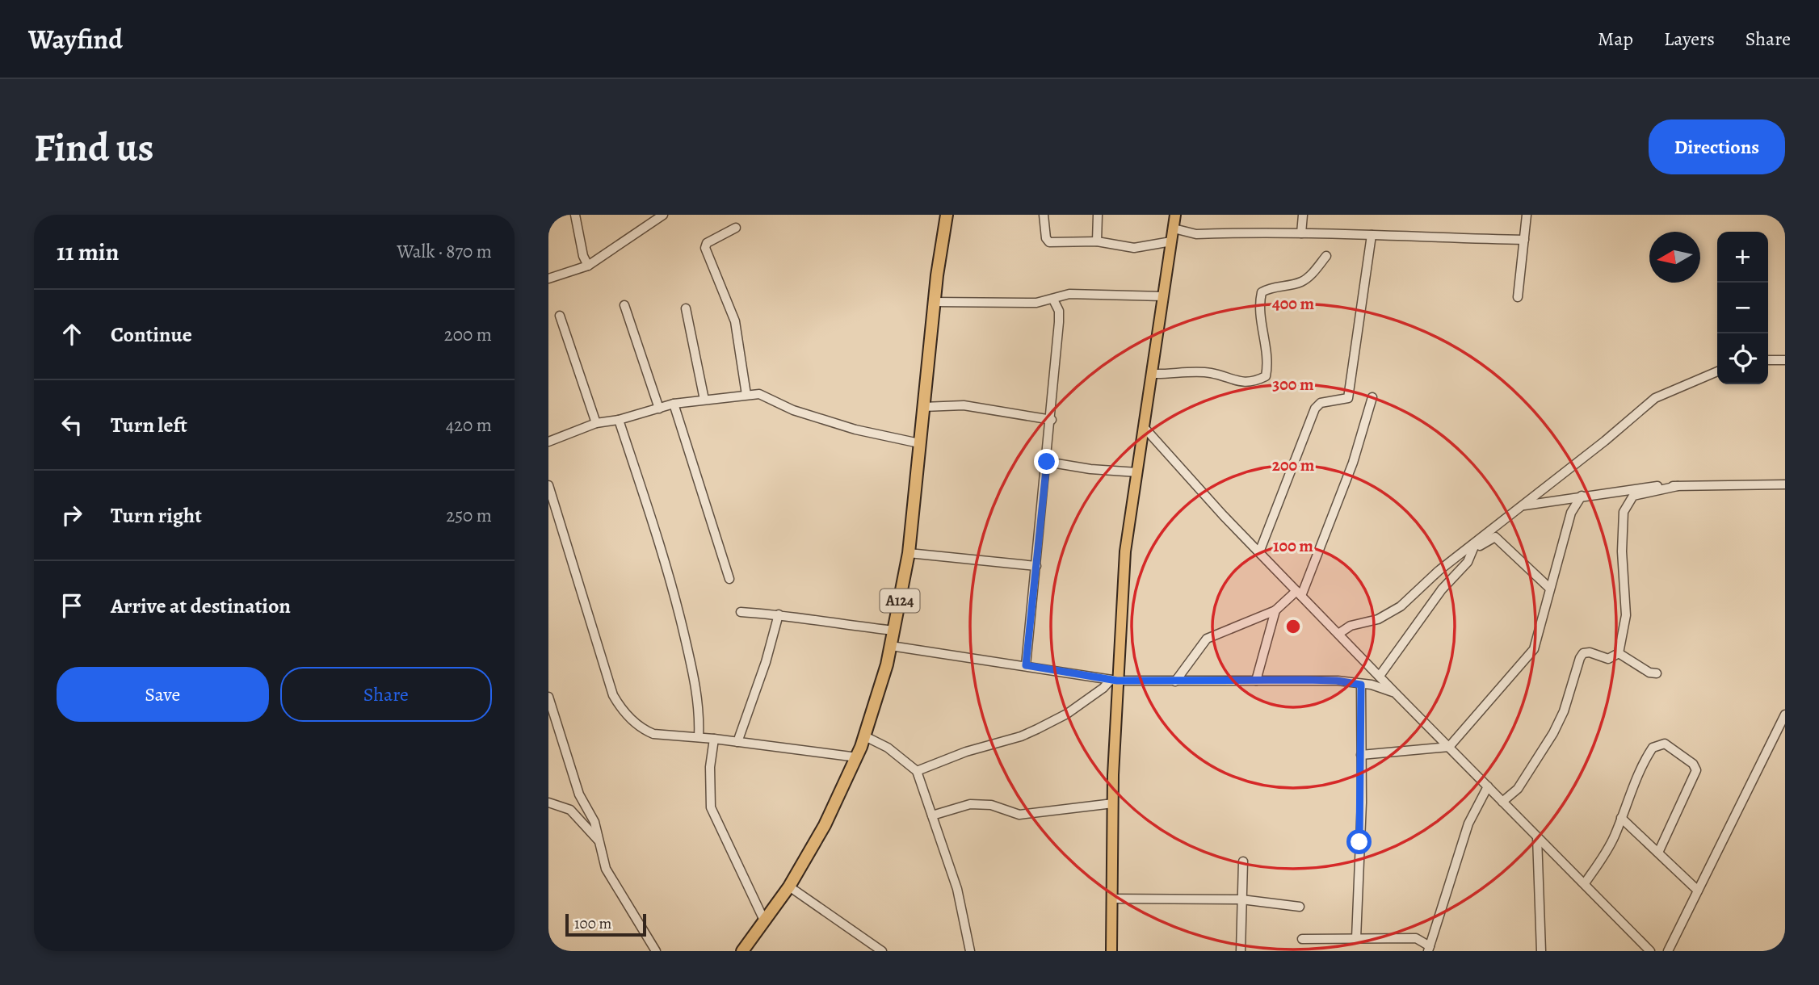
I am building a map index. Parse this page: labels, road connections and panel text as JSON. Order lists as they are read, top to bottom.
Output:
{
  "streets": {
    "highway": ["A124"]
  },
  "scale_bar": "100 m",
  "north": "left",
  "page": {
    "header": "Wayfind",
    "nav": ["Map", "Layers", "Share"],
    "buttons": [
      "Directions",
      ["Save", "Share"]
    ],
    "title": "Find us",
    "heading": ["11 min", "Walk · 870 m"],
    "map_buttons": ["+", "−"],
    "list": [
      ["Continue", "200 m"],
      ["Turn left", "420 m"],
      ["Turn right", "250 m"],
      "Arrive at destination"
    ],
    "scale": "100 m"
  },
  "rings": [
    "400 m",
    "300 m",
    "200 m",
    "100 m"
  ]
}
